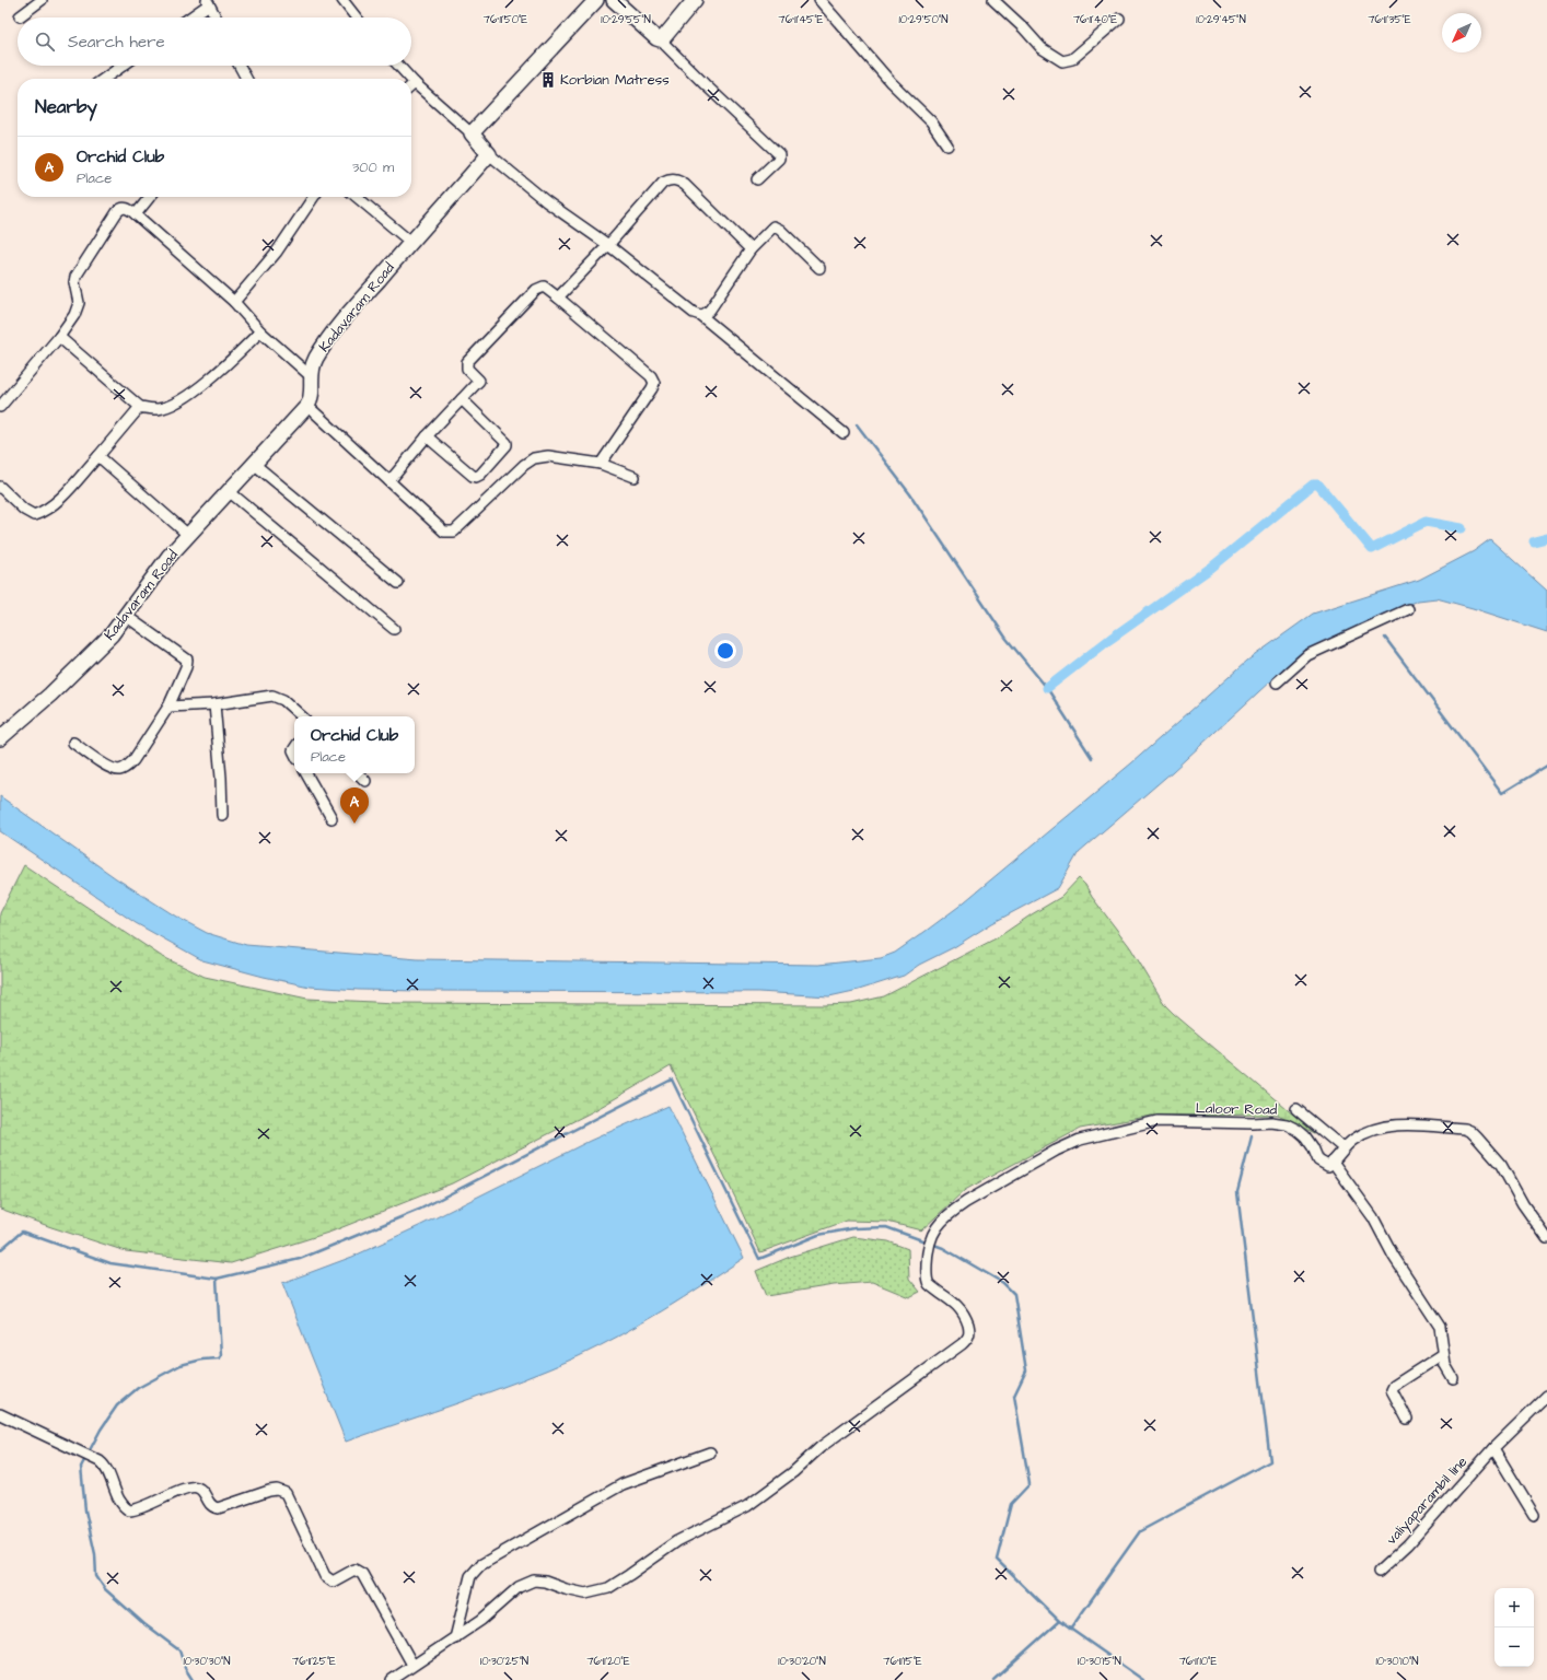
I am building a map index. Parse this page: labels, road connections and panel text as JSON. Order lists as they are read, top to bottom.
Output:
{
  "streets": {
    "main road": ["Kadavaram Road"],
    "street": ["Laloor Road", "valiyaparambil line"]
  },
  "places": {
    "building": ["Korbian Matress"]
  },
  "north": "bottom left",
  "page": {
    "search": "Search here",
    "heading": "Nearby",
    "list": [
      {
        "mark": "A",
        "name": "Orchid Club",
        "note": "Place",
        "value": "300 m"
      }
    ],
    "popup": ["Orchid Club", "Place"],
    "pins": "A",
    "map_buttons": ["+", "−"]
  },
  "coordinates": [
    "76°11'50\"E",
    "10°29'55\"N",
    "76°11'45\"E",
    "10°29'50\"N",
    "76°11'40\"E",
    "10°29'45\"N",
    "76°11'35\"E",
    "10°30'30\"N",
    "76°11'25\"E",
    "10°30'25\"N",
    "76°11'20\"E",
    "10°30'20\"N",
    "76°11'15\"E",
    "10°30'15\"N",
    "76°11'10\"E",
    "10°30'10\"N"
  ]
}
